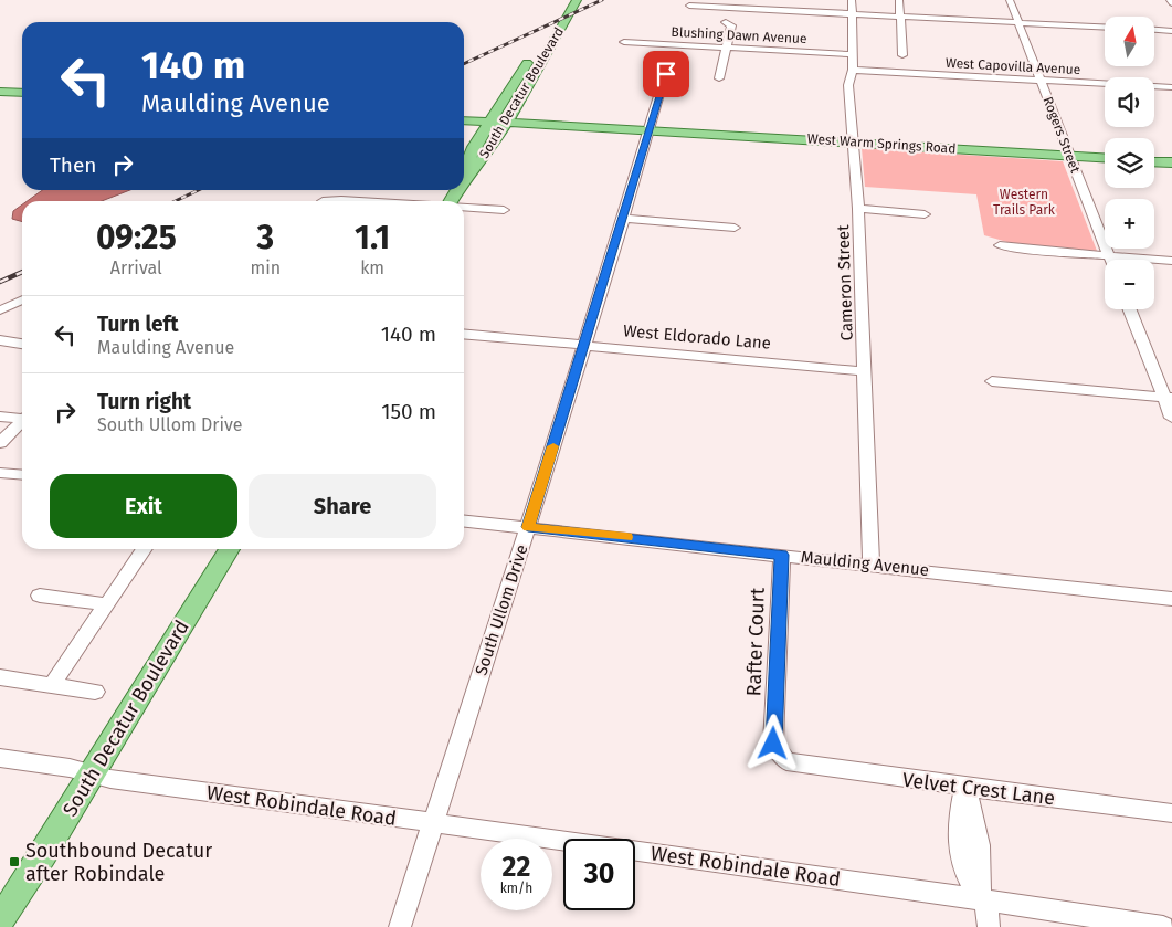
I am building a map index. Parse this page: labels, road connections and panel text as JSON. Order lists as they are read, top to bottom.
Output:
{
  "streets": {
    "main road": ["South Decatur Boulevard", "West Warm Springs Road"],
    "street": [
      "Blushing Dawn Avenue",
      "West Capovilla Avenue",
      "Rogers Street",
      "Cameron Street",
      "West Eldorado Lane",
      "Maulding Avenue",
      "South Ullom Drive",
      "Rafter Court",
      "Velvet Crest Lane",
      "West Robindale Road"
    ]
  },
  "crossings": [
    ["Blushing Dawn Avenue", "Cameron Street"],
    ["West Capovilla Avenue", "Rogers Street"],
    ["West Capovilla Avenue", "Cameron Street"],
    ["South Decatur Boulevard", "West Warm Springs Road"],
    ["South Decatur Boulevard", "West Robindale Road"],
    ["Rogers Street", "West Warm Springs Road"],
    ["West Warm Springs Road", "Cameron Street"],
    ["West Warm Springs Road", "South Ullom Drive"],
    ["Cameron Street", "West Eldorado Lane"],
    ["Cameron Street", "Maulding Avenue"],
    ["West Eldorado Lane", "South Ullom Drive"],
    ["Maulding Avenue", "South Ullom Drive"],
    ["Maulding Avenue", "Rafter Court"],
    ["South Ullom Drive", "West Robindale Road"],
    ["Rafter Court", "Velvet Crest Lane"]
  ],
  "parks": ["Western Trails Park"],
  "places": {
    "transit": ["Southbound Decatur after Robindale"]
  },
  "north": "top",
  "page": {
    "map_buttons": ["+", "−"],
    "turn": ["140 m", "Maulding Avenue"],
    "then": "Then",
    "eta": [
      "09:25",
      "Arrival",
      "3",
      "min",
      "1.1",
      "km"
    ],
    "list": [
      {
        "name": "Turn left",
        "note": "Maulding Avenue",
        "value": "140 m"
      },
      {
        "name": "Turn right",
        "note": "South Ullom Drive",
        "value": "150 m"
      }
    ],
    "buttons": ["Exit", "Share"],
    "speed": "22 km/h",
    "limit": "30"
  }
}
